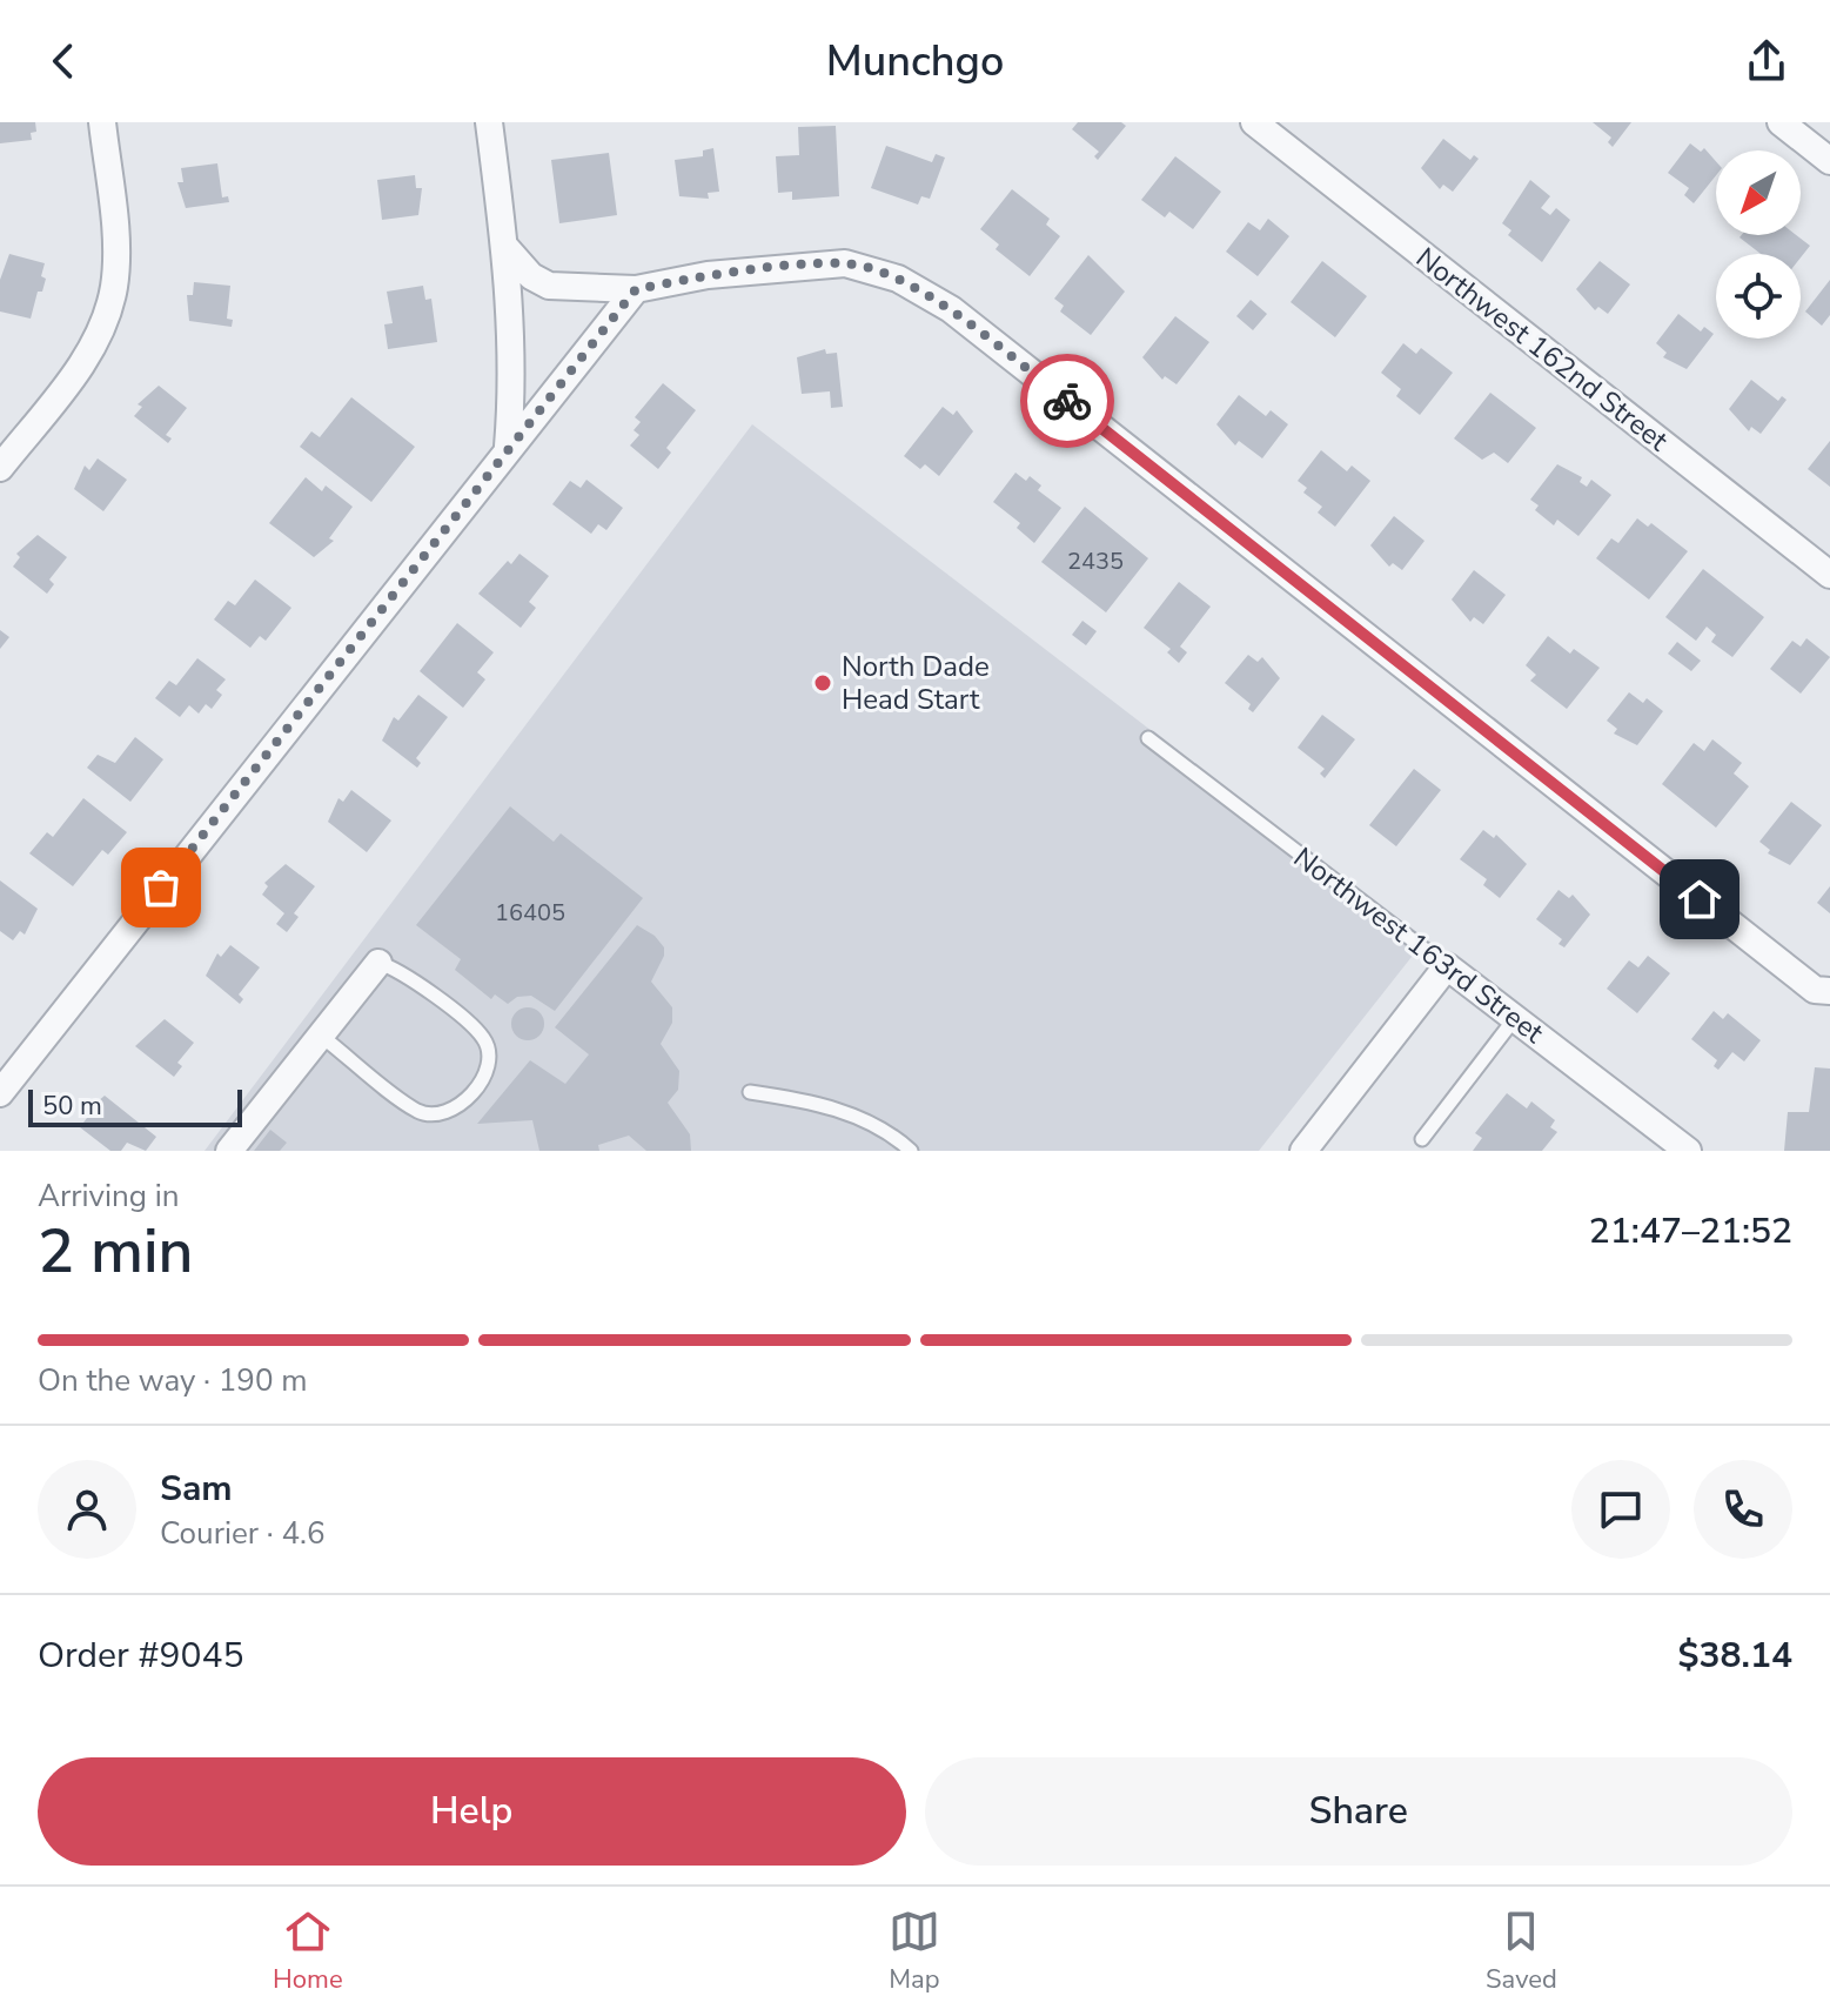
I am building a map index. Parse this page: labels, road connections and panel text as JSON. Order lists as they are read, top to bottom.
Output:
{
  "streets": {
    "street": ["Northwest 162nd Street", "Northwest 163rd Street"]
  },
  "places": ["North Dade Head Start"],
  "house_numbers": ["2435", "16405"],
  "scale_bar": "50 m",
  "north": "bottom left",
  "page": {
    "header": "Munchgo",
    "scale": "50 m",
    "heading": ["2 min", "Arriving in", "21:47–21:52"],
    "panel": [
      "Sam",
      "Courier · 4.6",
      "Order #9045",
      "$38.14"
    ],
    "bar": "On the way · 190 m",
    "buttons": ["Help", "Share"],
    "tabs": ["Home", "Map", "Saved"]
  }
}
